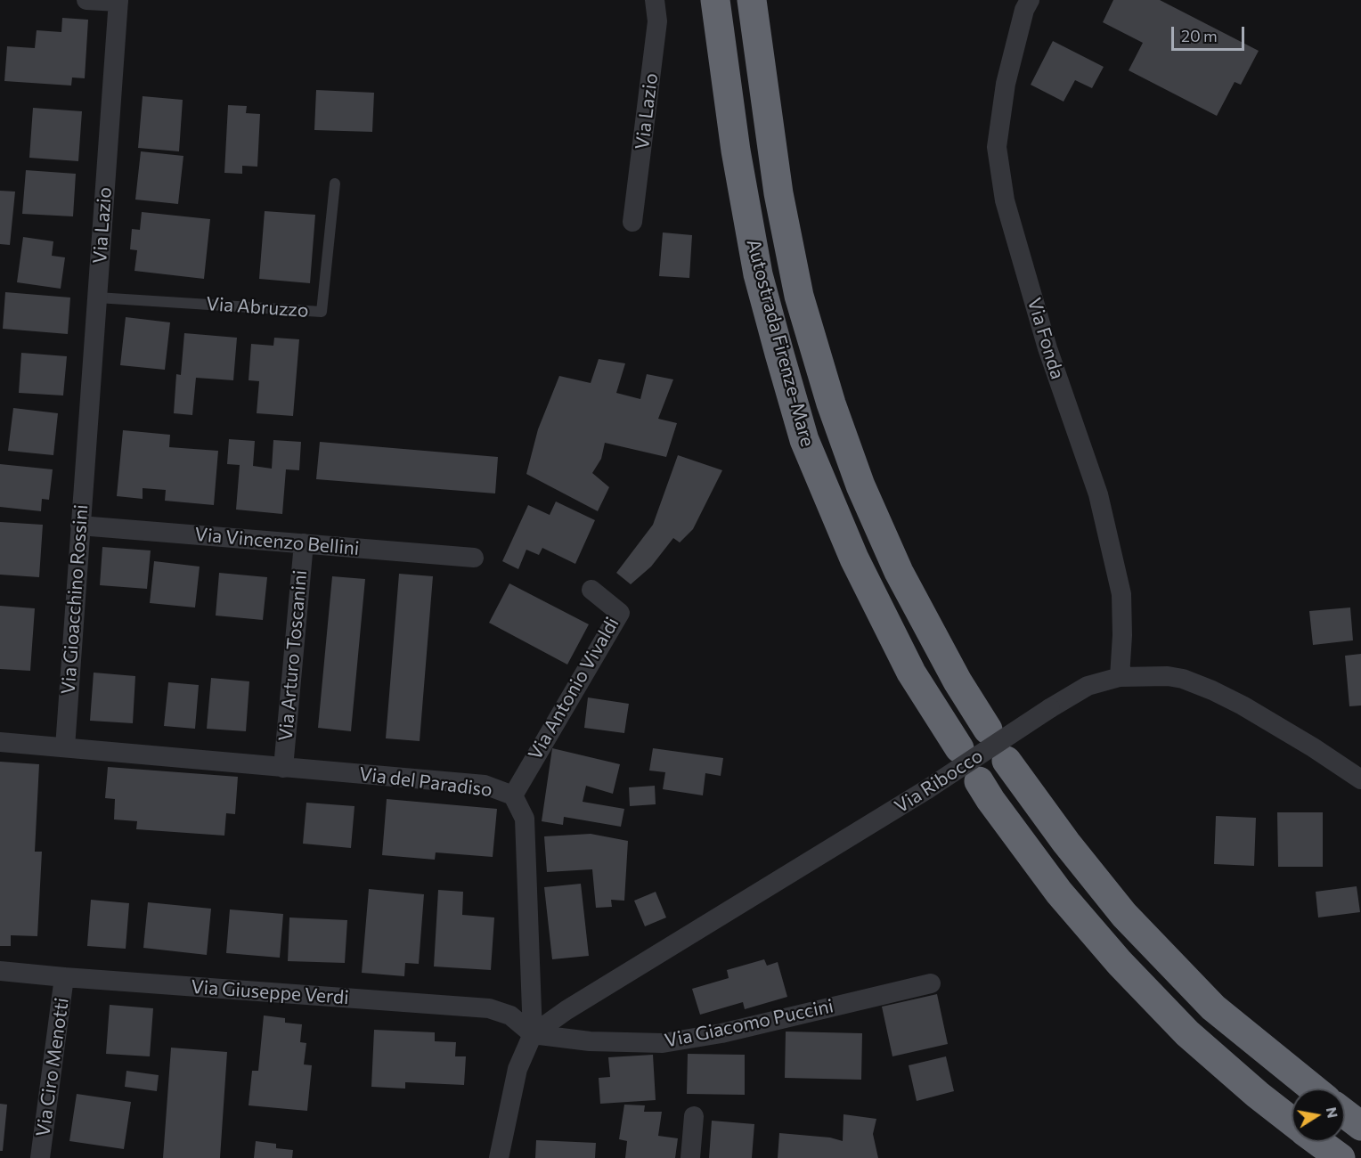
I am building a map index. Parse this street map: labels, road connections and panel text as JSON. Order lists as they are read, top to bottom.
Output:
{
  "streets": {
    "highway": ["Autostrada Firenze-Mare"],
    "street": [
      "Via Lazio",
      "Via Fonda",
      "Via Vincenzo Bellini",
      "Via Gioacchino Rossini",
      "Via Arturo Toscanini",
      "Via Antonio Vivaldi",
      "Via Ribocco",
      "Via del Paradiso",
      "Via Giuseppe Verdi",
      "Via Giacomo Puccini",
      "Via Ciro Menotti"
    ],
    "lane": ["Via Abruzzo"]
  },
  "crossings": [
    ["Via Lazio", "Via Abruzzo"],
    ["Via Lazio", "Via Gioacchino Rossini"],
    ["Via Fonda", "Via Ribocco"],
    ["Via Vincenzo Bellini", "Via Gioacchino Rossini"],
    ["Via Vincenzo Bellini", "Via Arturo Toscanini"],
    ["Via Gioacchino Rossini", "Via del Paradiso"],
    ["Via Arturo Toscanini", "Via del Paradiso"],
    ["Via Antonio Vivaldi", "Via del Paradiso"],
    ["Via Ribocco", "Via del Paradiso"],
    ["Via Ribocco", "Via Giuseppe Verdi"],
    ["Via Ribocco", "Via Giacomo Puccini"],
    ["Via del Paradiso", "Via Giuseppe Verdi"],
    ["Via del Paradiso", "Via Giacomo Puccini"],
    ["Via Giuseppe Verdi", "Via Giacomo Puccini"],
    ["Via Giuseppe Verdi", "Via Ciro Menotti"]
  ],
  "scale_bar": "20 m",
  "north": "right"
}
